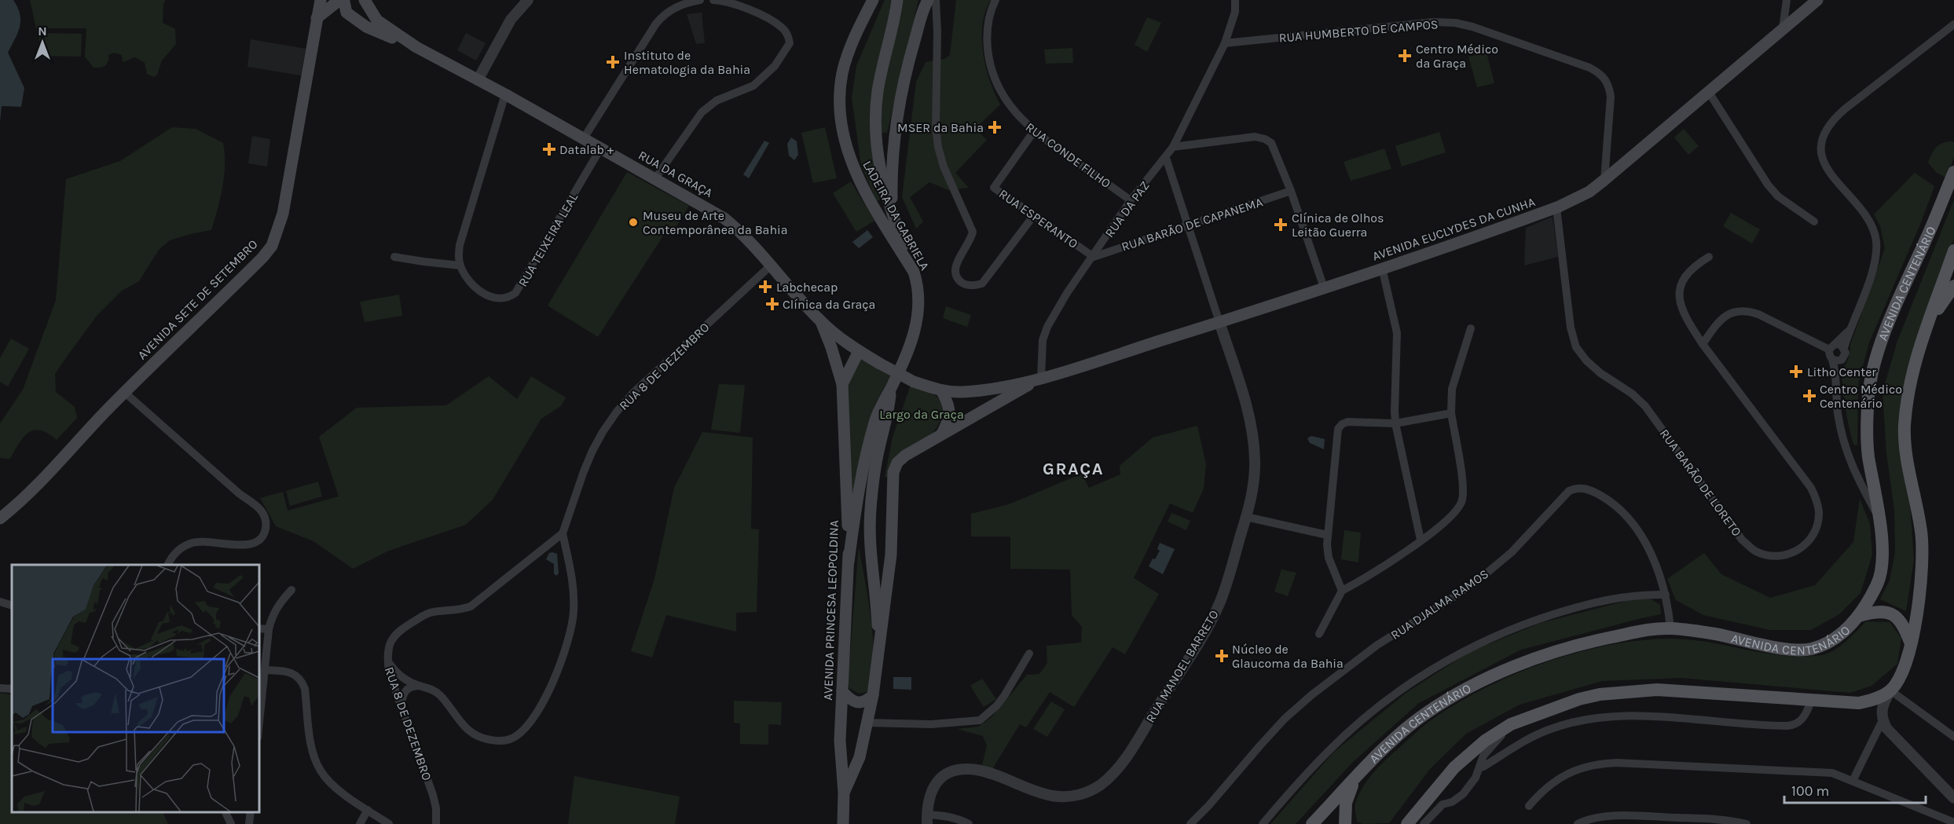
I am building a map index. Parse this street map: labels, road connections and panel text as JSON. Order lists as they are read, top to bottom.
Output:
{
  "streets": {
    "main road": [
      "RUA DA GRAÇA",
      "LADEIRA DA GABRIELA",
      "AVENIDA EUCLYDES DA CUNHA",
      "AVENIDA CENTENÁRIO",
      "AVENIDA SETE DE SETEMBRO",
      "AVENIDA PRINCESA LEOPOLDINA"
    ],
    "street": [
      "RUA HUMBERTO DE CAMPOS",
      "RUA CONDE FILHO",
      "RUA DA PAZ",
      "RUA ESPERANTO",
      "RUA BARÃO DE CAPANEMA",
      "RUA TEIXEIRA LEAL",
      "RUA 8 DE DEZEMBRO",
      "RUA BARÃO DE LORETO",
      "RUA DJALMA RAMOS",
      "RUA MANOEL BARRETO"
    ]
  },
  "crossings": [
    ["RUA HUMBERTO DE CAMPOS", "RUA DA PAZ"],
    ["RUA HUMBERTO DE CAMPOS", "AVENIDA EUCLYDES DA CUNHA"],
    ["RUA CONDE FILHO", "RUA DA PAZ"],
    ["RUA CONDE FILHO", "RUA ESPERANTO"],
    ["RUA DA GRAÇA", "RUA TEIXEIRA LEAL"],
    ["RUA DA GRAÇA", "RUA 8 DE DEZEMBRO"],
    ["RUA DA GRAÇA", "AVENIDA PRINCESA LEOPOLDINA"],
    ["RUA DA PAZ", "RUA ESPERANTO"],
    ["RUA DA PAZ", "RUA BARÃO DE CAPANEMA"],
    ["RUA DA PAZ", "AVENIDA EUCLYDES DA CUNHA"],
    ["LADEIRA DA GABRIELA", "AVENIDA PRINCESA LEOPOLDINA"],
    ["RUA ESPERANTO", "RUA BARÃO DE CAPANEMA"],
    ["AVENIDA EUCLYDES DA CUNHA", "RUA BARÃO DE LORETO"],
    ["AVENIDA EUCLYDES DA CUNHA", "RUA MANOEL BARRETO"],
    ["AVENIDA CENTENÁRIO", "RUA DJALMA RAMOS"]
  ],
  "districts": ["GRAÇA"],
  "parks": ["Largo da Graça"],
  "places": {
    "health": [
      "Centro Médico da Graça",
      "Instituto de Hematologia da Bahia",
      "MSER da Bahia",
      "Datalab +",
      "Clínica de Olhos Leitão Guerra",
      "Labchecap",
      "Clínica da Graça",
      "Litho Center",
      "Centro Médico Centenário",
      "Núcleo de Glaucoma da Bahia"
    ],
    "other": ["Museu de Arte Contemporânea da Bahia"]
  },
  "scale_bar": "100 m",
  "north": "top"
}
